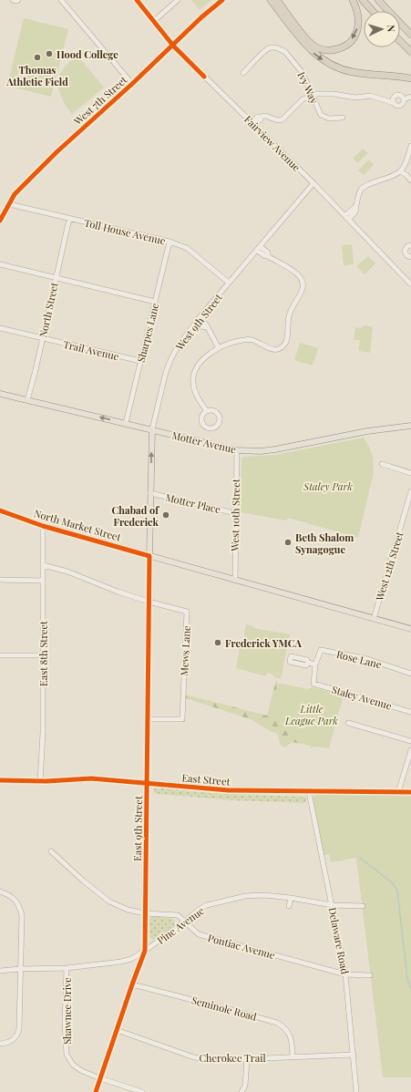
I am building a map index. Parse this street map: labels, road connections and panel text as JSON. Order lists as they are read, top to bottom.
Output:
{
  "streets": {
    "main road": [
      "West 7th Street",
      "West 9th Street",
      "Motter Avenue",
      "North Market Street",
      "East Street"
    ],
    "street": [
      "Ivy Way",
      "Fairview Avenue",
      "Toll House Avenue",
      "North Street",
      "Sharpes Lane",
      "Trail Avenue",
      "Motter Place",
      "West 10th Street",
      "West 12th Street",
      "Mews Lane",
      "East 8th Street",
      "Rose Lane",
      "Staley Avenue",
      "East 9th Street",
      "Pine Avenue",
      "Delaware Road",
      "Pontiac Avenue",
      "Seminole Road",
      "Shawnee Drive",
      "Cherokee Trail"
    ]
  },
  "crossings": [
    ["West 7th Street", "Fairview Avenue"],
    ["West 7th Street", "Toll House Avenue"],
    ["Fairview Avenue", "West 9th Street"],
    ["Toll House Avenue", "North Street"],
    ["Toll House Avenue", "West 9th Street"],
    ["Toll House Avenue", "Sharpes Lane"],
    ["North Street", "Trail Avenue"],
    ["North Street", "Motter Avenue"],
    ["West 9th Street", "Motter Avenue"],
    ["West 9th Street", "Motter Place"],
    ["West 9th Street", "North Market Street"],
    ["West 9th Street", "East 9th Street"],
    ["Sharpes Lane", "Trail Avenue"],
    ["Sharpes Lane", "Motter Avenue"],
    ["Motter Avenue", "West 10th Street"],
    ["Motter Place", "West 10th Street"],
    ["West 10th Street", "North Market Street"],
    ["North Market Street", "West 12th Street"],
    ["North Market Street", "East 8th Street"],
    ["North Market Street", "East 9th Street"],
    ["Mews Lane", "East 8th Street"],
    ["Mews Lane", "East 9th Street"],
    ["East 8th Street", "East Street"],
    ["Rose Lane", "Staley Avenue"],
    ["East Street", "East 9th Street"],
    ["East Street", "Delaware Road"],
    ["East 9th Street", "Pine Avenue"],
    ["East 9th Street", "Pontiac Avenue"],
    ["East 9th Street", "Seminole Road"],
    ["East 9th Street", "Shawnee Drive"],
    ["East 9th Street", "Cherokee Trail"],
    ["Pine Avenue", "Delaware Road"],
    ["Pine Avenue", "Pontiac Avenue"],
    ["Pine Avenue", "Shawnee Drive"],
    ["Delaware Road", "Pontiac Avenue"],
    ["Delaware Road", "Cherokee Trail"],
    ["Seminole Road", "Cherokee Trail"]
  ],
  "parks": ["Staley Park", "Little League Park"],
  "places": [
    "Hood College",
    "Thomas Athletic Field",
    "Chabad of Frederick",
    "Beth Shalom Synagogue",
    "Frederick YMCA"
  ],
  "north": "right"
}
